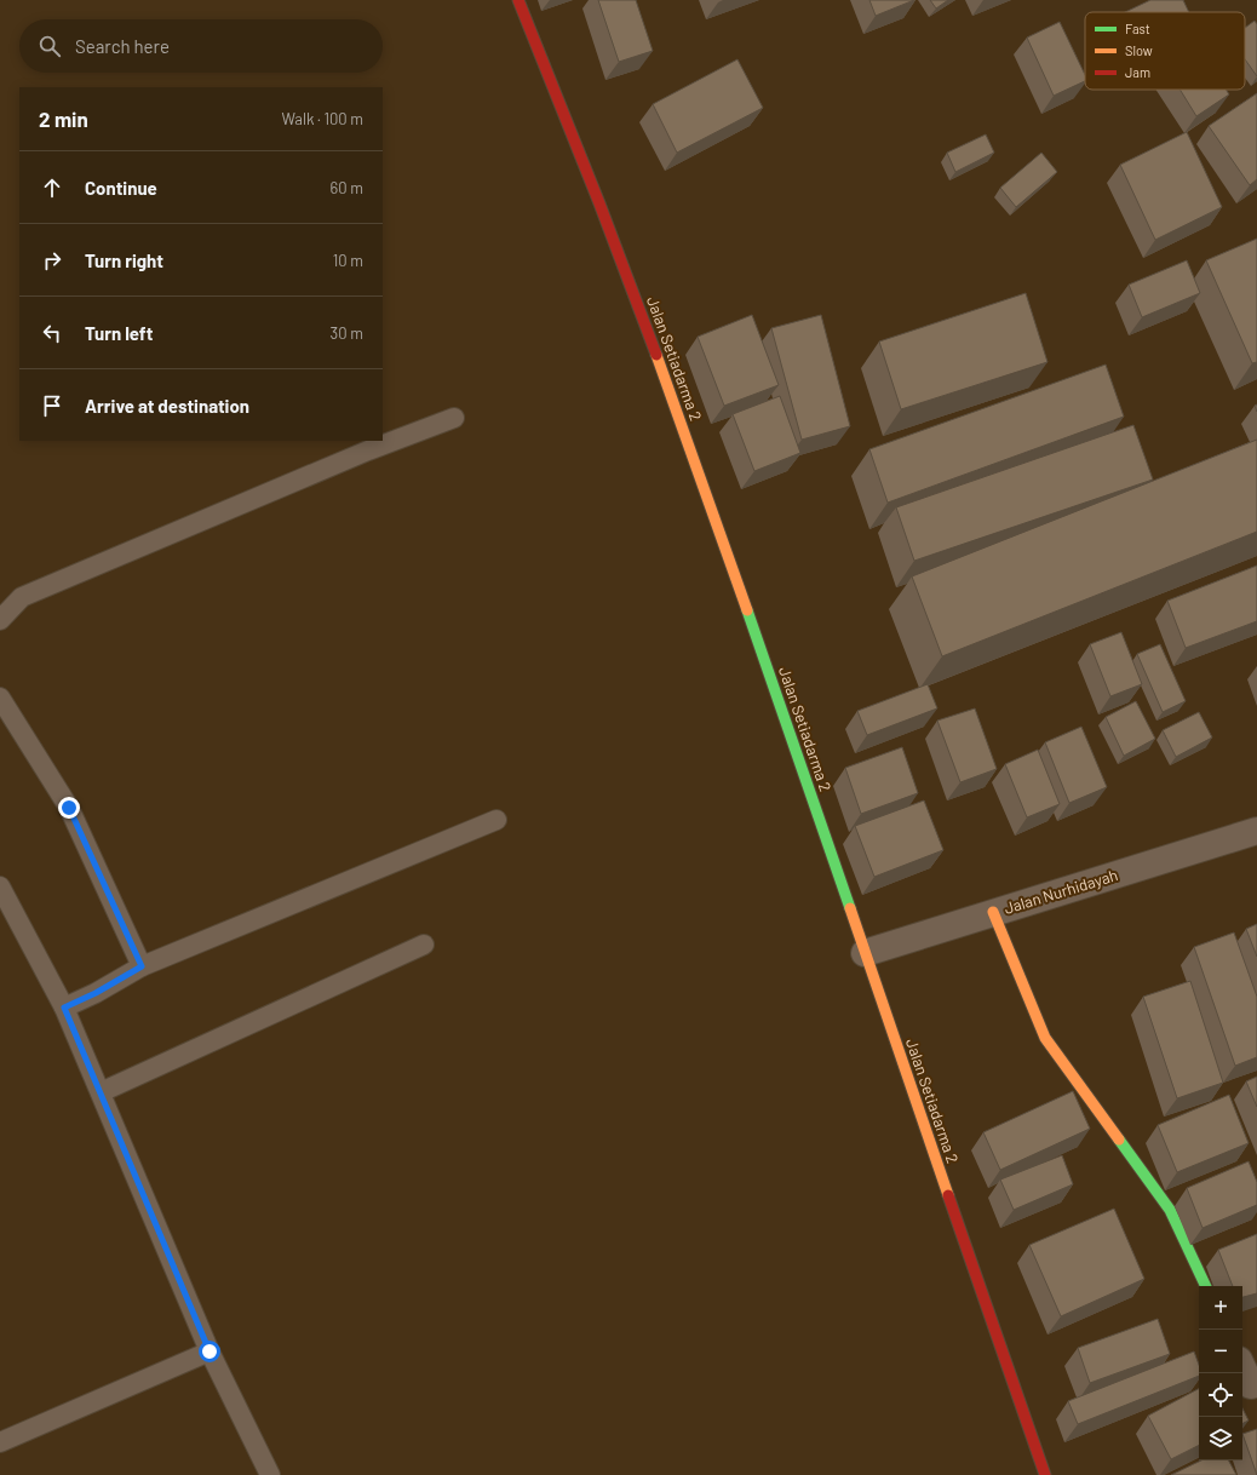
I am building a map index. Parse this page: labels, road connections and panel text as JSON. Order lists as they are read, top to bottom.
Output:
{
  "streets": {
    "main road": ["Jalan Setiadarma 2"],
    "street": ["Jalan Nurhidayah"]
  },
  "crossings": [
    ["Jalan Setiadarma 2", "Jalan Nurhidayah"]
  ],
  "legend": ["Fast", "Slow", "Jam"],
  "page": {
    "search": "Search here",
    "heading": ["2 min", "Walk · 100 m"],
    "list": [
      ["Continue", "60 m"],
      ["Turn right", "10 m"],
      ["Turn left", "30 m"],
      "Arrive at destination"
    ],
    "map_buttons": ["+", "−"]
  }
}
